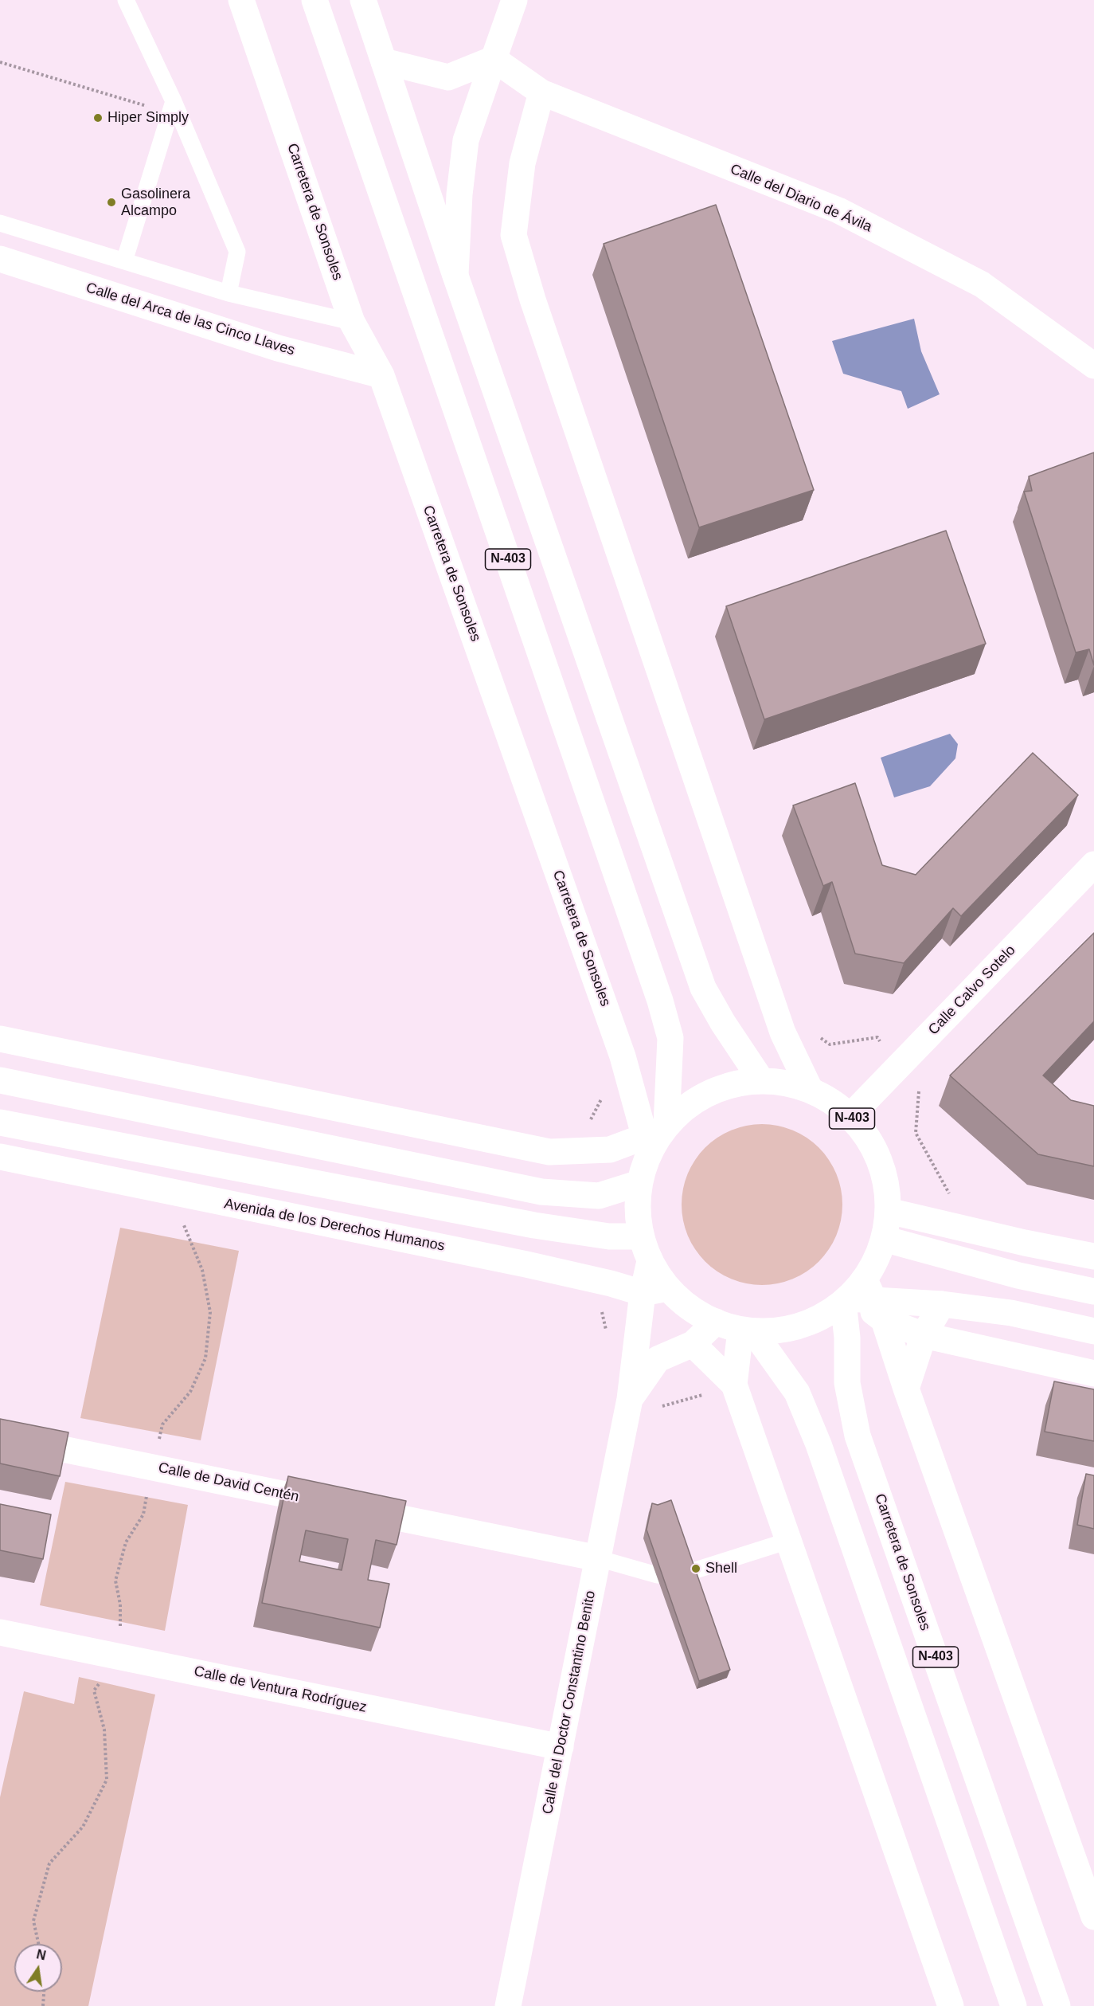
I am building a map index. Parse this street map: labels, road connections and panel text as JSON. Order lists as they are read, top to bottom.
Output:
{
  "streets": {
    "main road": [
      "Calle del Diario de Ávila",
      "Carretera de Sonsoles",
      "Calle del Arca de las Cinco Llaves",
      "N-403",
      "Calle Calvo Sotelo",
      "Avenida de los Derechos Humanos",
      "Calle de David Centén",
      "Calle de Ventura Rodríguez",
      "Calle del Doctor Constantino Benito"
    ]
  },
  "crossings": [
    ["Carretera de Sonsoles", "Calle del Arca de las Cinco Llaves"],
    ["Carretera de Sonsoles", "N-403"],
    ["N-403", "Calle Calvo Sotelo"],
    ["N-403", "Avenida de los Derechos Humanos"],
    ["N-403", "Calle del Doctor Constantino Benito"],
    ["Avenida de los Derechos Humanos", "Calle del Doctor Constantino Benito"],
    ["Calle de David Centén", "Calle del Doctor Constantino Benito"],
    ["Calle de Ventura Rodríguez", "Calle del Doctor Constantino Benito"]
  ],
  "places": ["Hiper Simply", "Gasolinera Alcampo", "Shell"],
  "north": "top"
}
